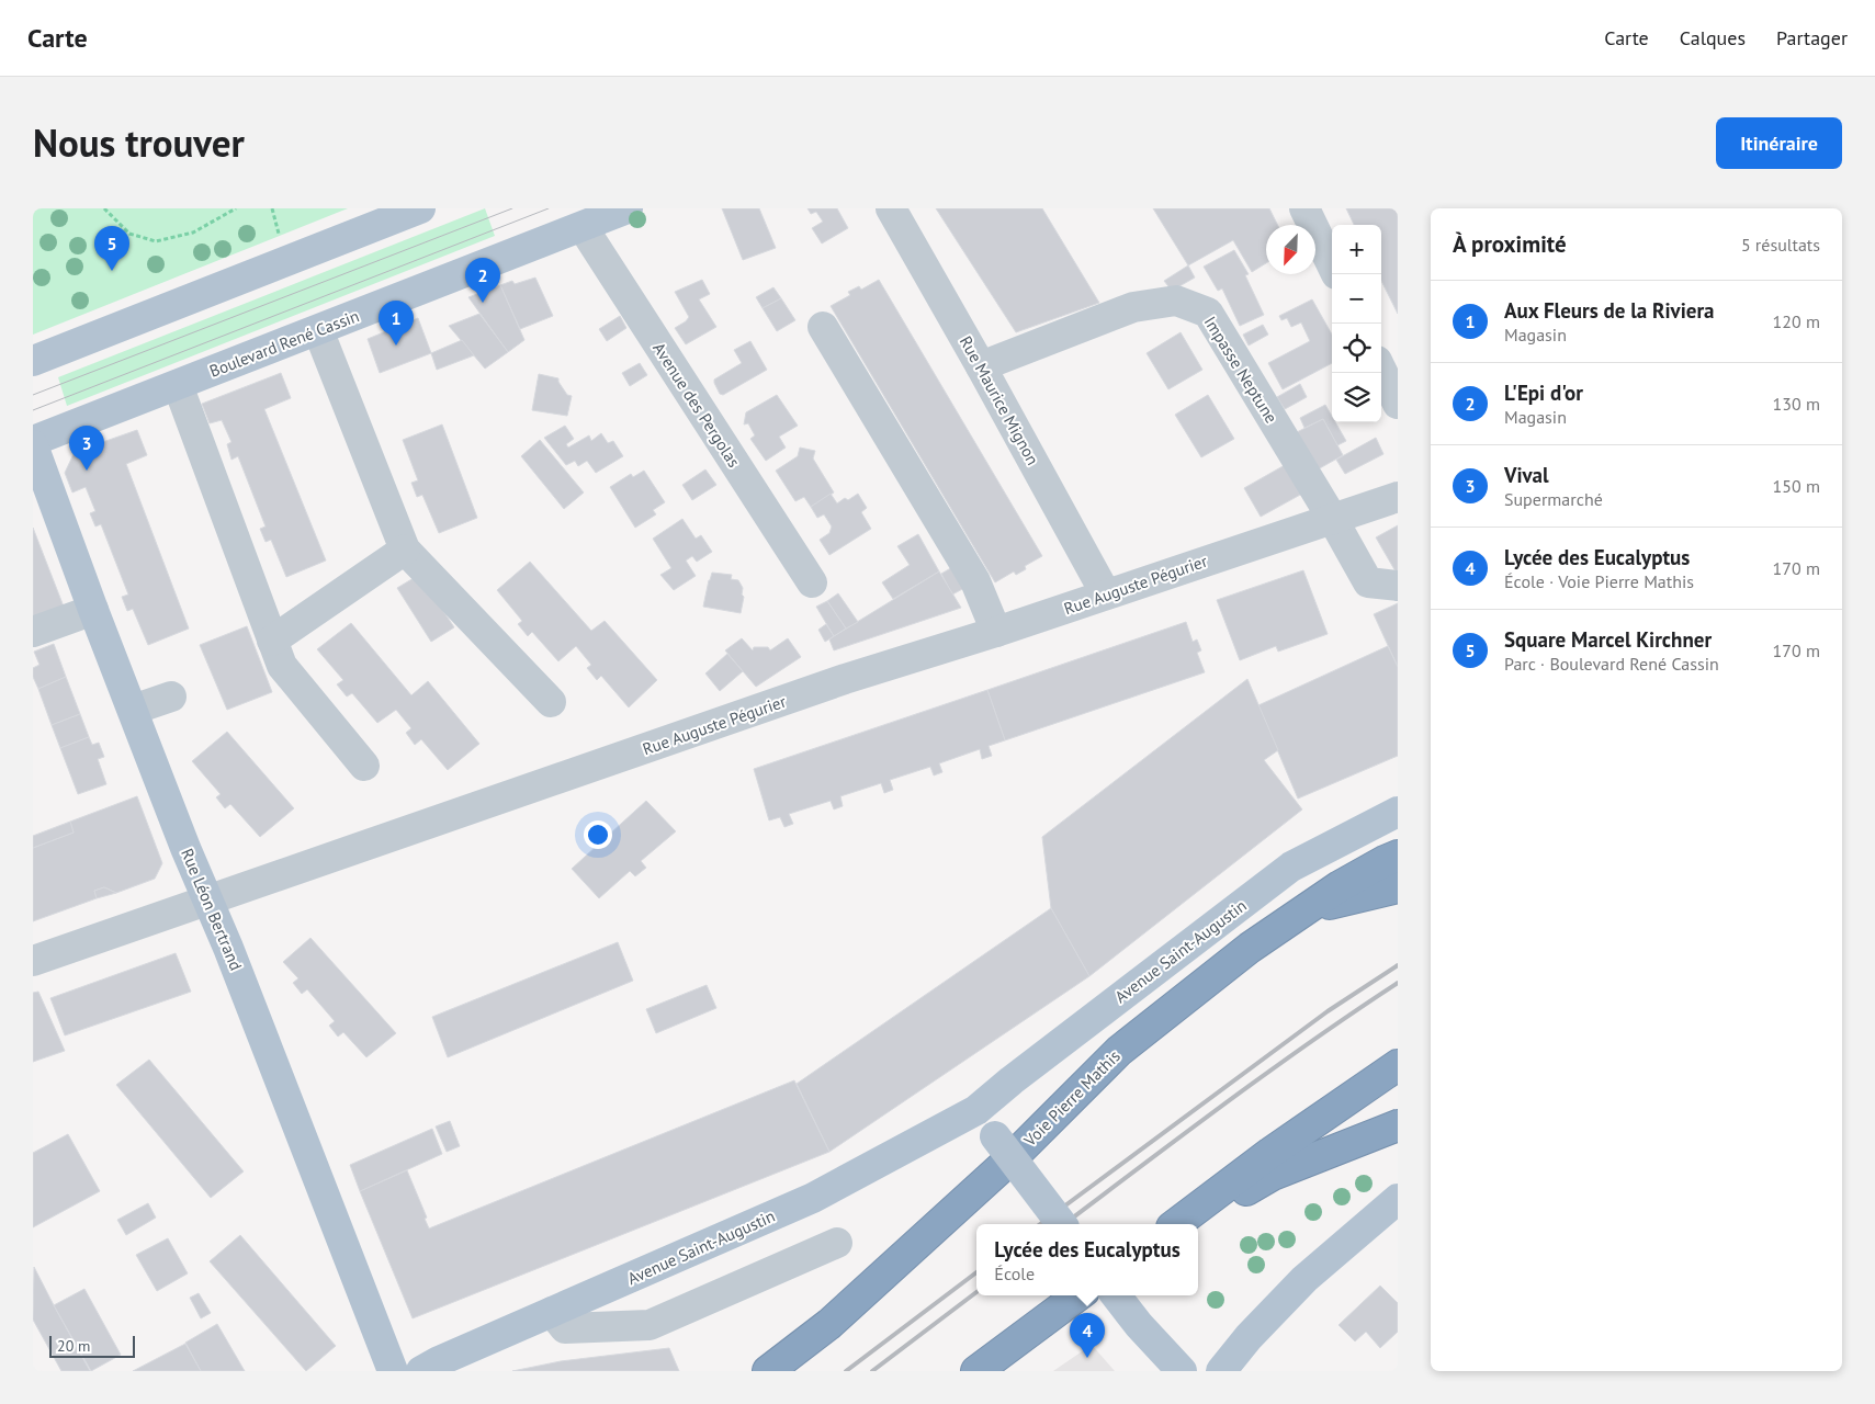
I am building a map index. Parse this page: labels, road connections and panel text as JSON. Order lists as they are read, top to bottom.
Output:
{
  "streets": {
    "highway": ["Voie Pierre Mathis"],
    "main road": ["Boulevard René Cassin", "Rue Léon Bertrand", "Avenue Saint-Augustin"],
    "street": [
      "Impasse Neptune",
      "Rue Maurice Mignon",
      "Avenue des Pergolas",
      "Rue Auguste Pégurier"
    ]
  },
  "crossings": [
    ["Boulevard René Cassin", "Avenue des Pergolas"],
    ["Impasse Neptune", "Rue Maurice Mignon"],
    ["Impasse Neptune", "Rue Auguste Pégurier"],
    ["Rue Maurice Mignon", "Rue Auguste Pégurier"],
    ["Rue Auguste Pégurier", "Rue Léon Bertrand"]
  ],
  "scale_bar": "20 m",
  "north": "bottom left",
  "page": {
    "header": "Carte",
    "nav": ["Carte", "Calques", "Partager"],
    "title": "Nous trouver",
    "buttons": "Itinéraire",
    "heading": ["À proximité", "5 résultats"],
    "map_buttons": ["+", "−"],
    "pins": [
      "5",
      "2",
      "1",
      "3",
      "4"
    ],
    "list": [
      {
        "mark": "1",
        "name": "Aux Fleurs de la Riviera",
        "note": "Magasin",
        "value": "120 m"
      },
      {
        "mark": "2",
        "name": "L'Epi d'or",
        "note": "Magasin",
        "value": "130 m"
      },
      {
        "mark": "3",
        "name": "Vival",
        "note": "Supermarché",
        "value": "150 m"
      },
      {
        "mark": "4",
        "name": "Lycée des Eucalyptus",
        "note": "École · Voie Pierre Mathis",
        "value": "170 m"
      },
      {
        "mark": "5",
        "name": "Square Marcel Kirchner",
        "note": "Parc · Boulevard René Cassin",
        "value": "170 m"
      }
    ],
    "popup": ["Lycée des Eucalyptus", "École"],
    "scale": "20 m"
  }
}
